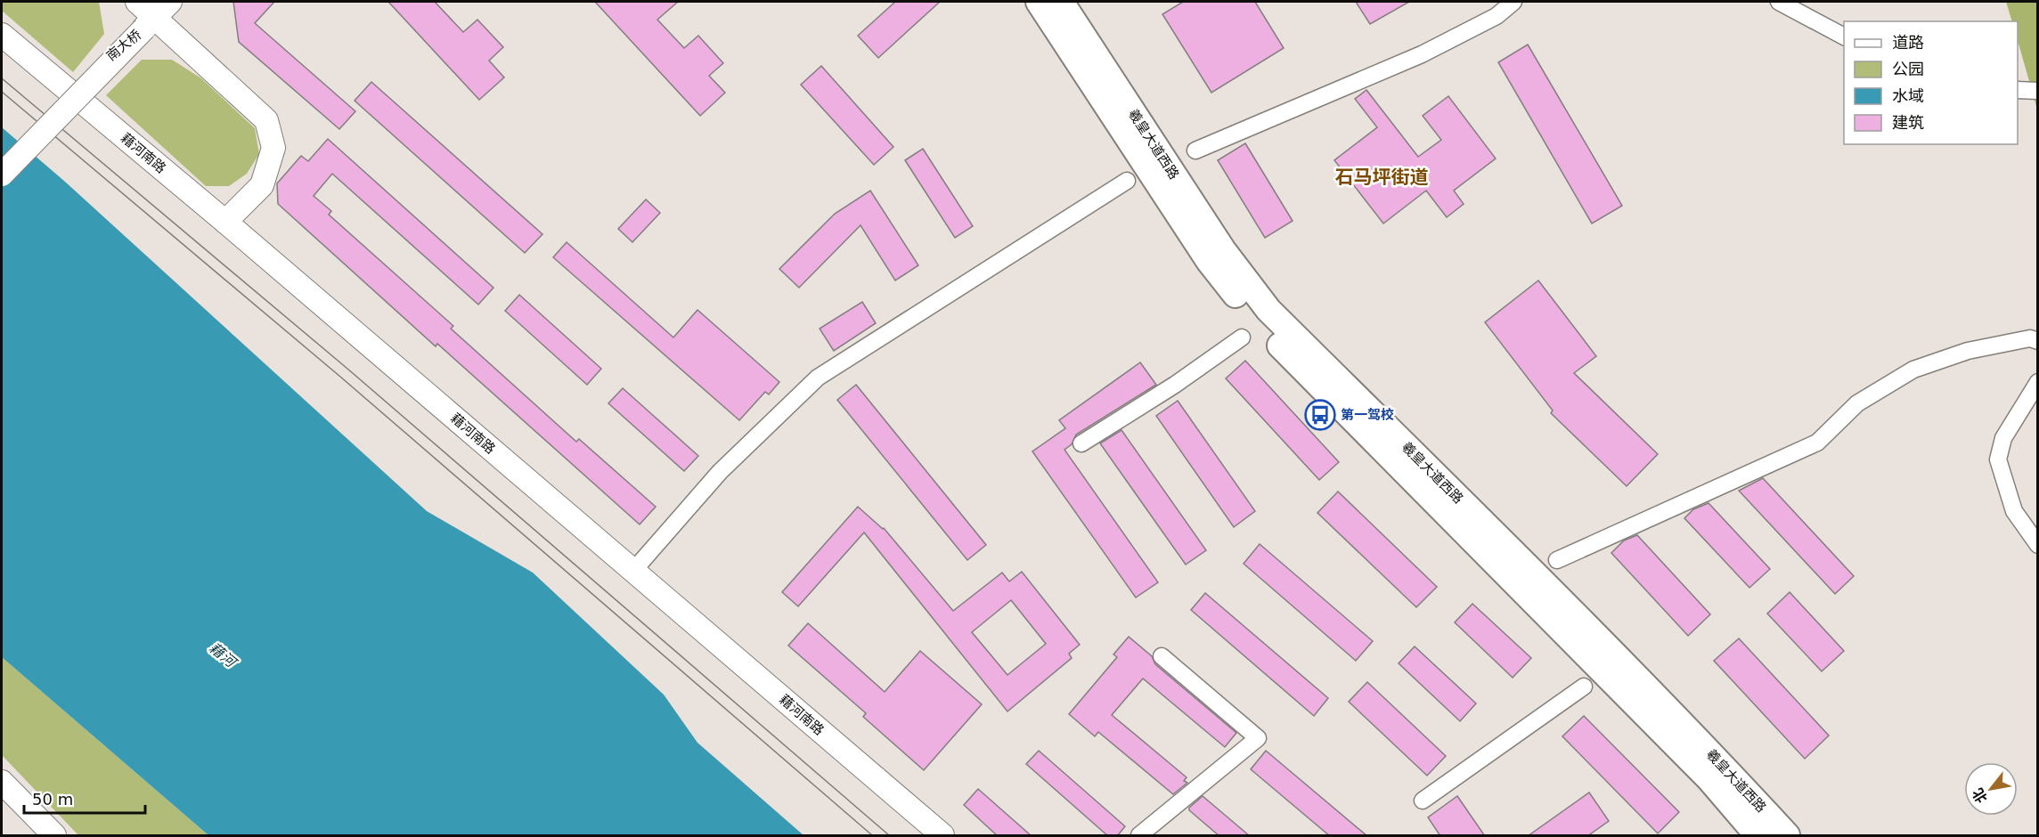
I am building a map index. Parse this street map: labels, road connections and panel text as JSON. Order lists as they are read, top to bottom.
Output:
{
  "streets": {
    "main road": ["南大桥", "羲皇大道西路", "藉河南路"]
  },
  "districts": ["石马坪街道"],
  "water": ["藉河"],
  "places": {
    "bus stop": ["第一驾校"]
  },
  "legend": [
    "道路",
    "公园",
    "水域",
    "建筑"
  ],
  "scale_bar": "50 m",
  "north": "bottom left"
}
